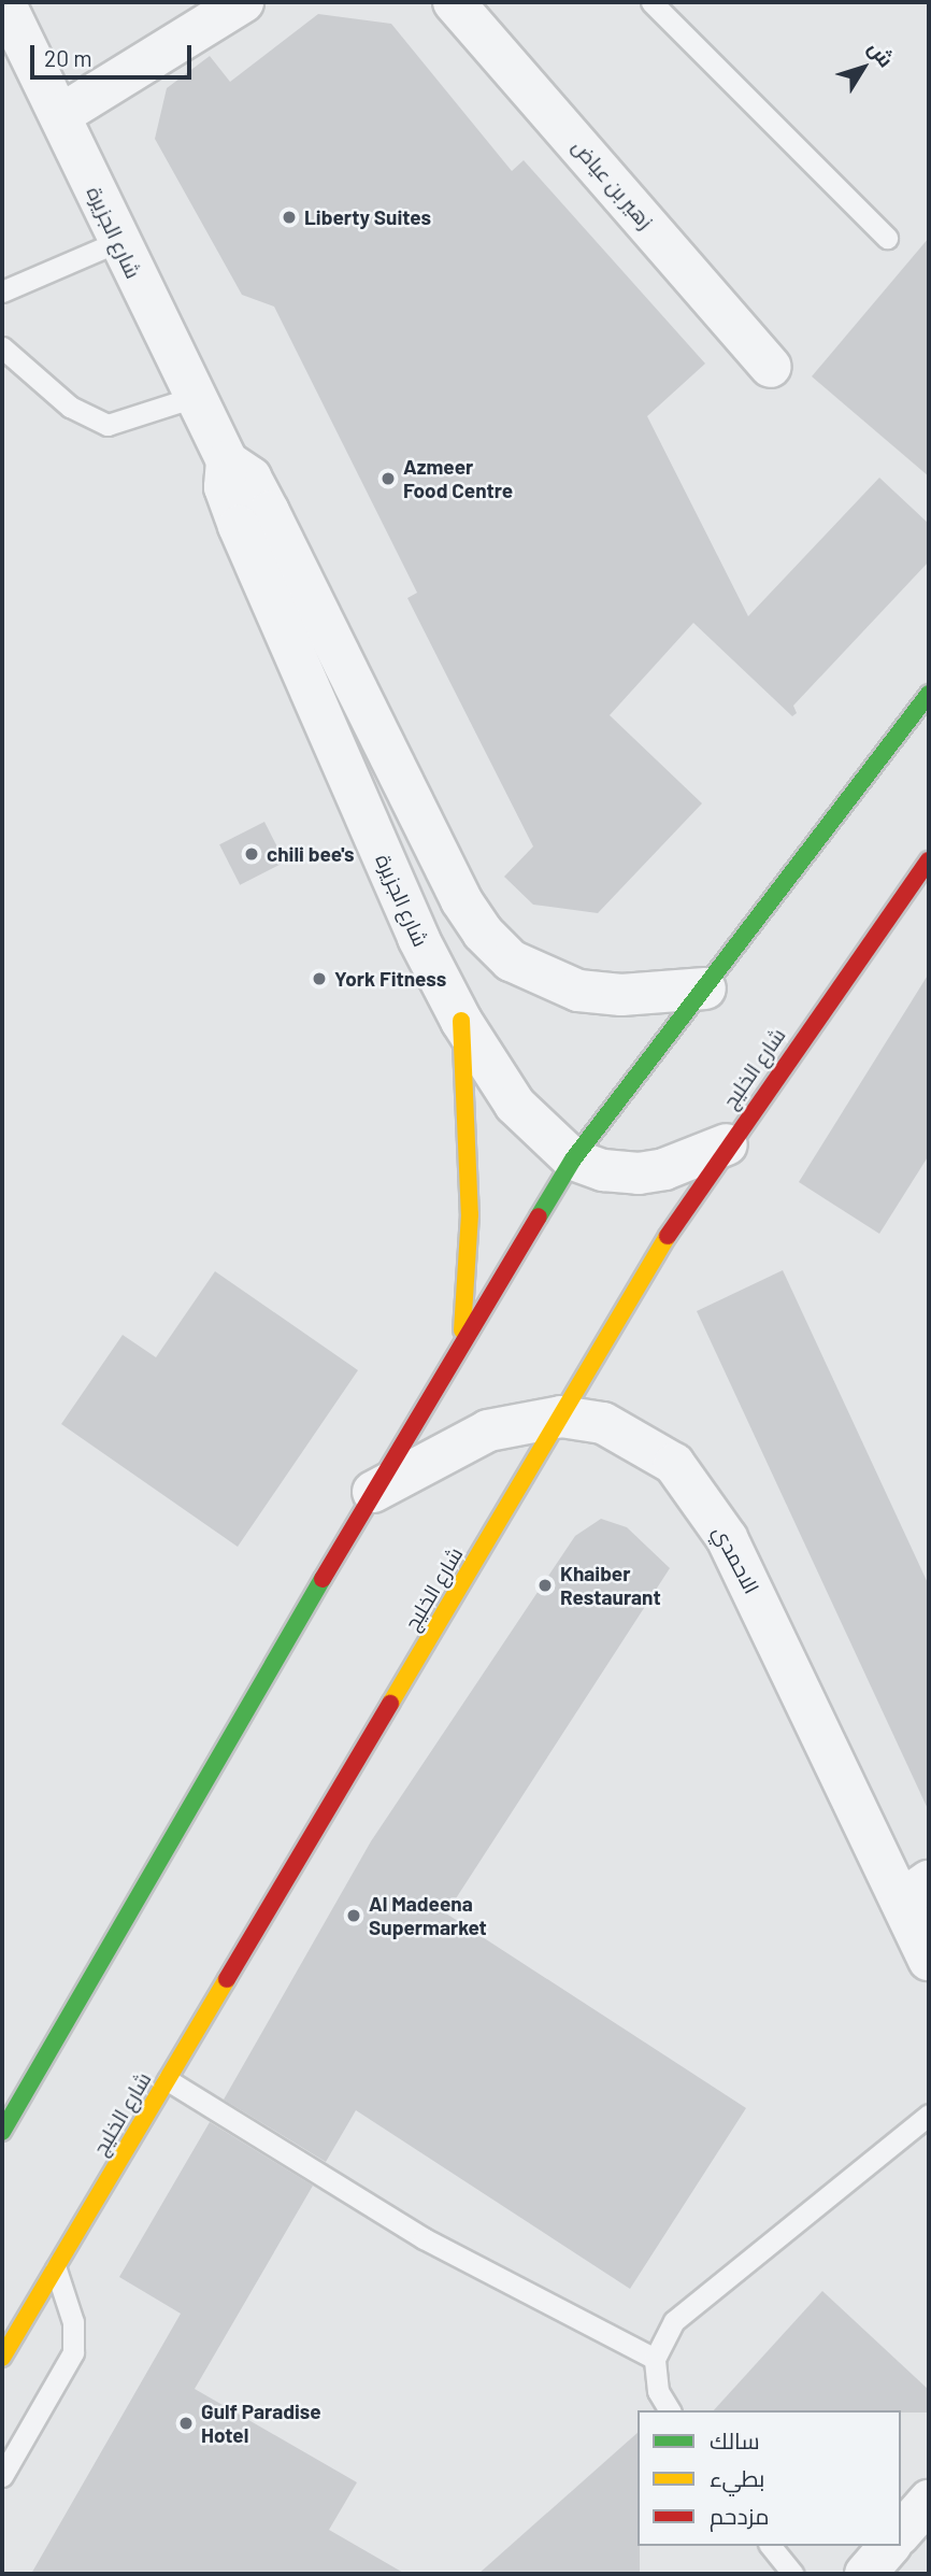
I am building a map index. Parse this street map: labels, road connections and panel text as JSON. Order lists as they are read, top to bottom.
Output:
{
  "streets": {
    "main road": ["شارع الخليج"],
    "street": ["زهير بن عياض", "شارع الجزيرة", "الاحمدي"]
  },
  "crossings": [
    ["شارع الجزيرة", "شارع الخليج"],
    ["شارع الخليج", "الاحمدي"]
  ],
  "places": [
    "Liberty Suites",
    "Azmeer Food Centre",
    "chili bee's",
    "York Fitness",
    "Khaiber Restaurant",
    "Al Madeena Supermarket",
    "Gulf Paradise Hotel"
  ],
  "legend": ["سالك", "بطيء", "مزدحم"],
  "scale_bar": "20 m",
  "north": "top right"
}
